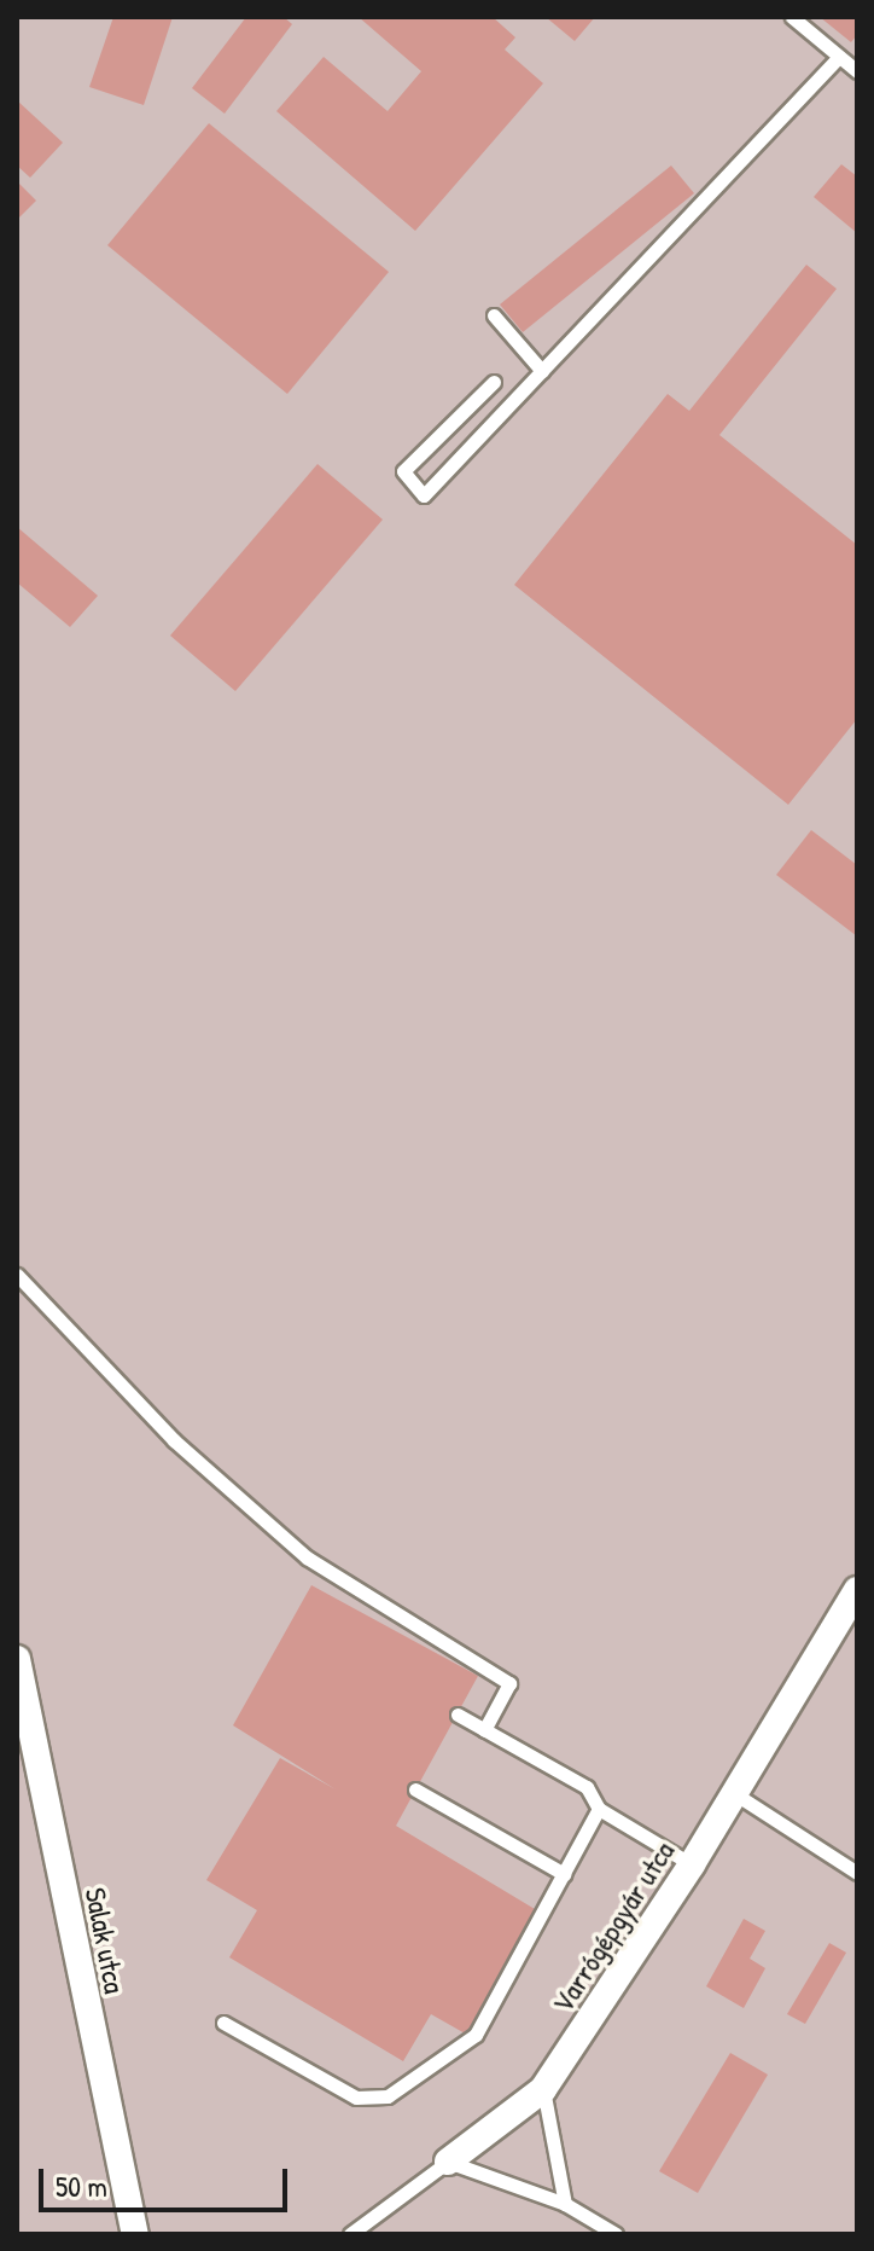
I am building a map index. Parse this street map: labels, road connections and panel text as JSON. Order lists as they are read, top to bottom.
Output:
{
  "streets": {
    "street": ["Varrógépgyár utca", "Salak utca"]
  },
  "scale_bar": "50 m"
}
